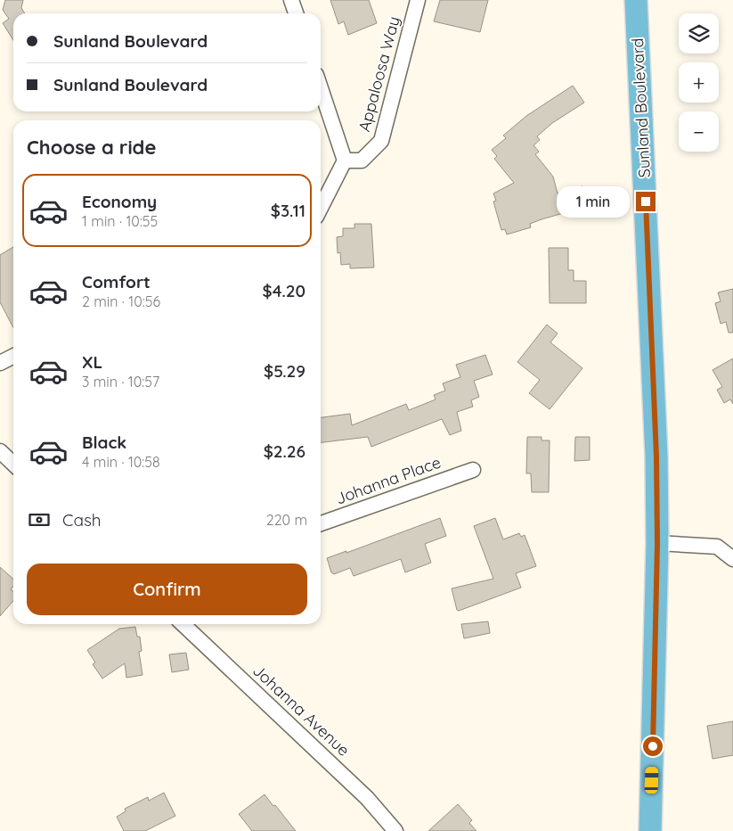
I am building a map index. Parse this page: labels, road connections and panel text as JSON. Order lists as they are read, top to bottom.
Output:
{
  "streets": {
    "main road": ["Sunland Boulevard"],
    "street": ["Appaloosa Way", "Johanna Place", "Johanna Avenue"]
  },
  "page": {
    "map_buttons": ["+", "−"],
    "banner": ["Sunland Boulevard", "Sunland Boulevard"],
    "heading": "Choose a ride",
    "list": [
      {
        "name": "Economy",
        "note": "1 min · 10:55",
        "value": "$3.11"
      },
      {
        "name": "Comfort",
        "note": "2 min · 10:56",
        "value": "$4.20"
      },
      {
        "name": "XL",
        "note": "3 min · 10:57",
        "value": "$5.29"
      },
      {
        "name": "Black",
        "note": "4 min · 10:58",
        "value": "$2.26"
      }
    ],
    "bubble": "1 min",
    "pay": ["Cash", "220 m"],
    "buttons": "Confirm"
  }
}
